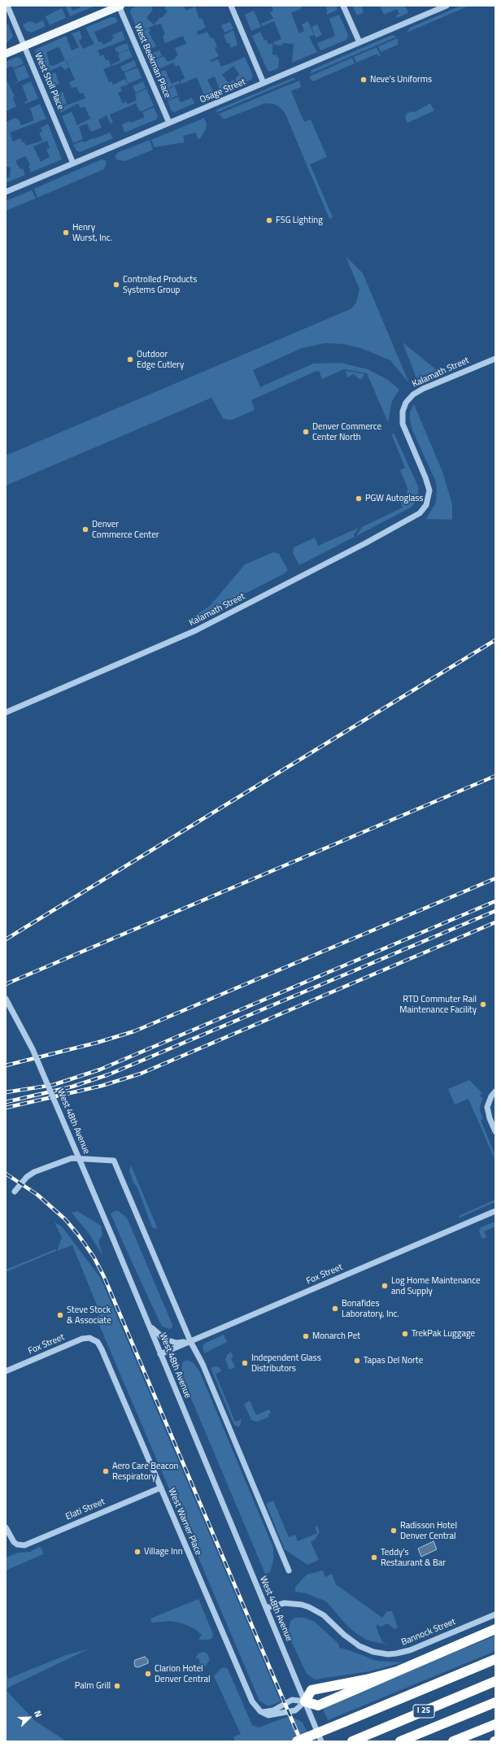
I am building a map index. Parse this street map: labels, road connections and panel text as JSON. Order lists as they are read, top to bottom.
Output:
{
  "streets": {
    "highway": ["I 25"],
    "street": [
      "West Beekman Place",
      "West Stoll Place",
      "Osage Street",
      "Kalamath Street",
      "West 48th Avenue",
      "Fox Street",
      "Elati Street",
      "West Warner Place",
      "Bannock Street"
    ]
  },
  "crossings": [
    ["West Beekman Place", "Osage Street"],
    ["West Stoll Place", "Osage Street"],
    ["West 48th Avenue", "Fox Street"],
    ["West 48th Avenue", "Bannock Street"],
    ["Fox Street", "West Warner Place"],
    ["Elati Street", "West Warner Place"]
  ],
  "places": [
    "Neve's Uniforms",
    "FSG Lighting",
    "Henry Wurst, Inc.",
    "Controlled Products Systems Group",
    "Outdoor Edge Cutlery",
    "Denver Commerce Center North",
    "PGW Autoglass",
    "Denver Commerce Center",
    "RTD Commuter Rail Maintenance Facility",
    "Log Home Maintenance and Supply",
    "Bonafides Laboratory, Inc.",
    "Steve Stock & Associate",
    "TrekPak Luggage",
    "Monarch Pet",
    "Tapas Del Norte",
    "Independent Glass Distributors",
    "Aero Care Beacon Respiratory",
    "Radisson Hotel Denver Central",
    "Village Inn",
    "Teddy's Restaurant & Bar",
    "Clarion Hotel Denver Central",
    "Palm Grill"
  ],
  "north": "top right"
}
